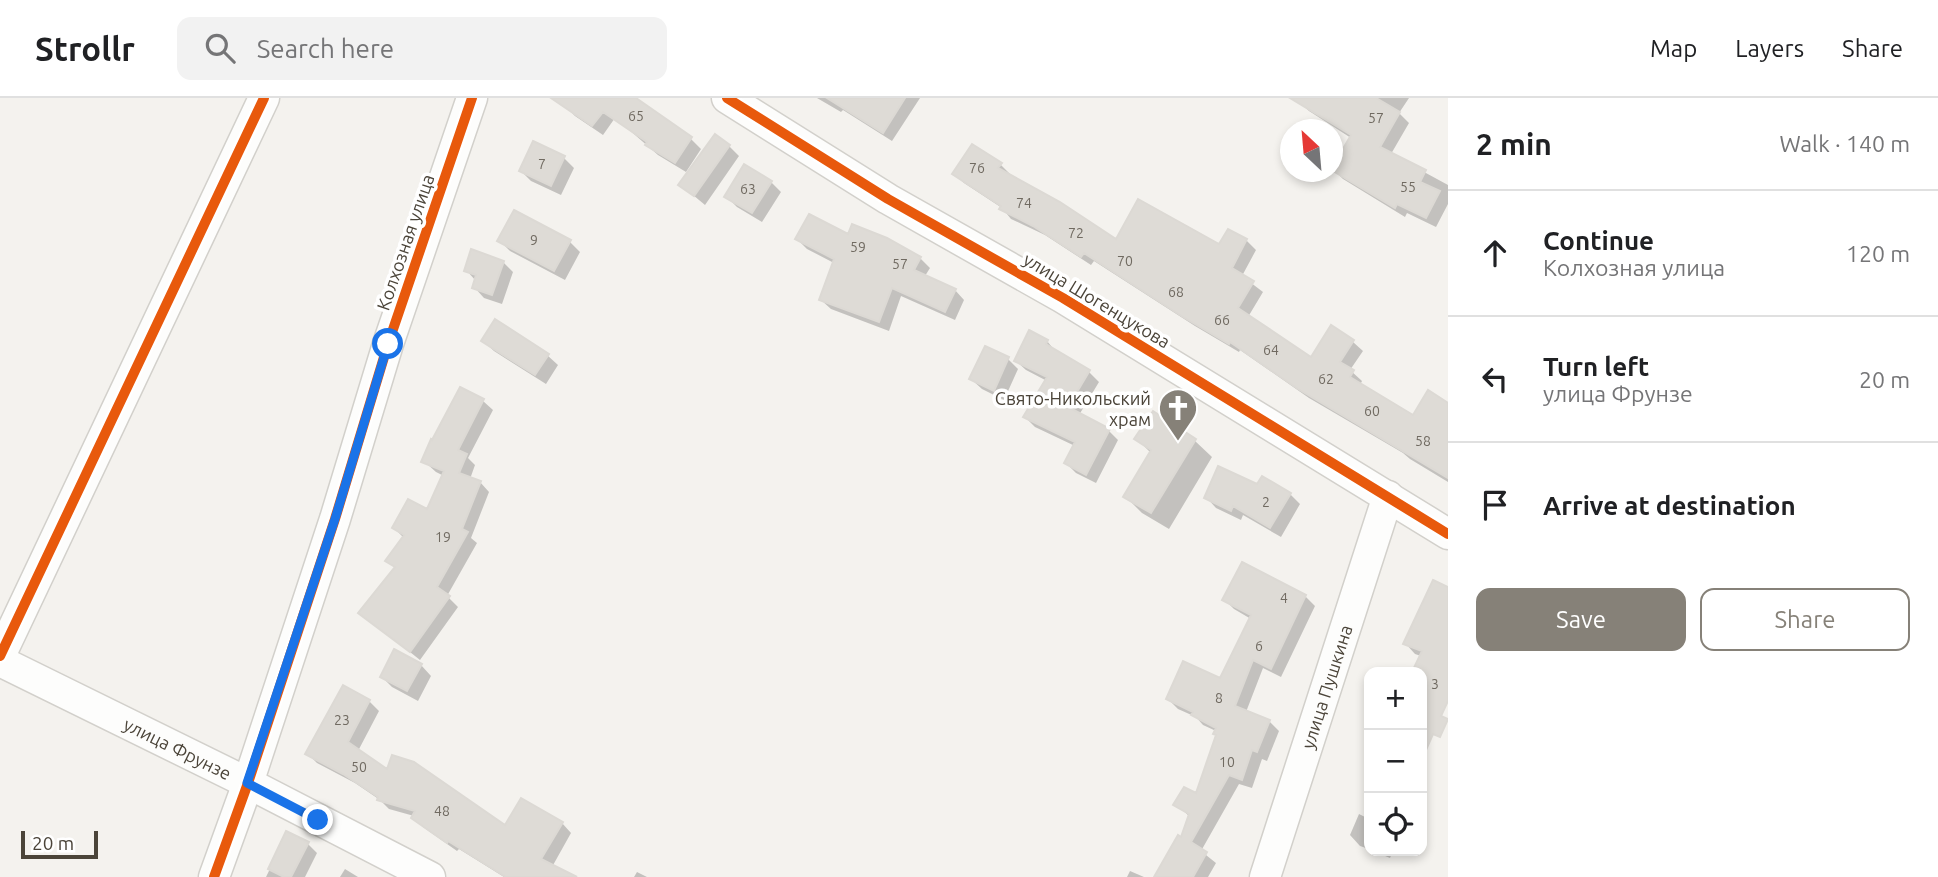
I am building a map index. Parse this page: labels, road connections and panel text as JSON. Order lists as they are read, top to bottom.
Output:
{
  "streets": {
    "street": [
      "Колхозная улица",
      "улица Шогенцукова",
      "улица Пушкина",
      "улица Фрунзе"
    ]
  },
  "crossings": [
    ["Колхозная улица", "улица Фрунзе"],
    ["улица Шогенцукова", "улица Пушкина"]
  ],
  "places": {
    "church": ["Свято-Никольский храм"]
  },
  "house_numbers": [
    "65",
    "57",
    "7",
    "76",
    "55",
    "63",
    "74",
    "72",
    "9",
    "59",
    "70",
    "57",
    "68",
    "66",
    "64",
    "62",
    "60",
    "58",
    "2",
    "19",
    "4",
    "6",
    "3",
    "8",
    "23",
    "10",
    "50",
    "48"
  ],
  "scale_bar": "20 m",
  "north": "top left",
  "page": {
    "header": "Strollr",
    "search": "Search here",
    "nav": ["Map", "Layers", "Share"],
    "heading": ["2 min", "Walk · 140 m"],
    "list": [
      ["Continue", "Колхозная улица", "120 m"],
      ["Turn left", "улица Фрунзе", "20 m"],
      "Arrive at destination"
    ],
    "buttons": ["Save", "Share"],
    "map_buttons": ["+", "−"],
    "scale": "20 m"
  }
}
